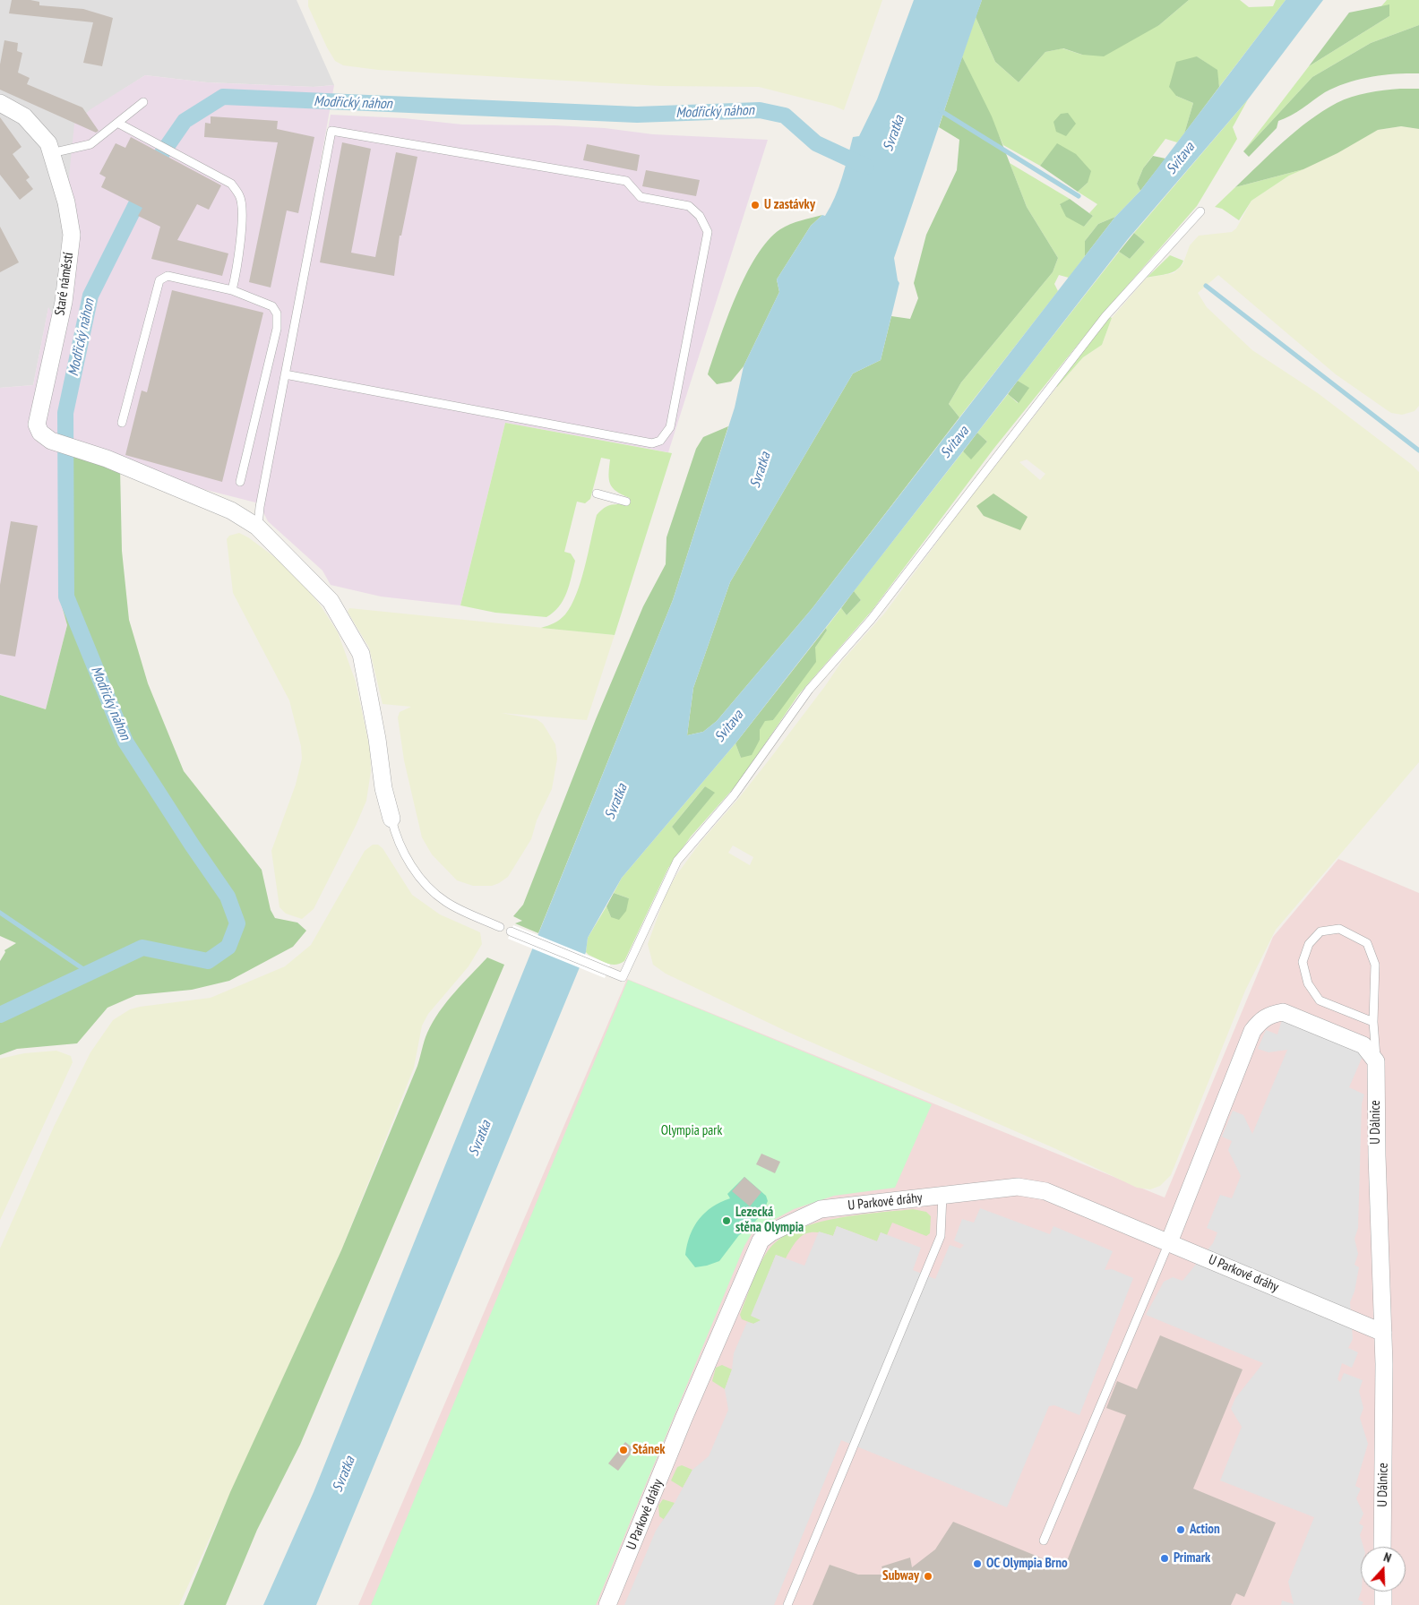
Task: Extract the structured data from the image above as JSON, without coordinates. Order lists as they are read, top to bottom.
{
  "streets": {
    "street": ["Staré náměstí", "U Dálnice", "U Parkové dráhy"]
  },
  "crossings": [
    ["U Dálnice", "U Parkové dráhy"]
  ],
  "water": ["Modřický náhon", "Svratka", "Svitava"],
  "parks": ["Olympia park"],
  "places": [
    "U zastávky",
    "Lezecká stěna Olympia",
    "Stánek",
    "Action",
    "Primark",
    "OC Olympia Brno",
    "Subway"
  ],
  "north": "top"
}
